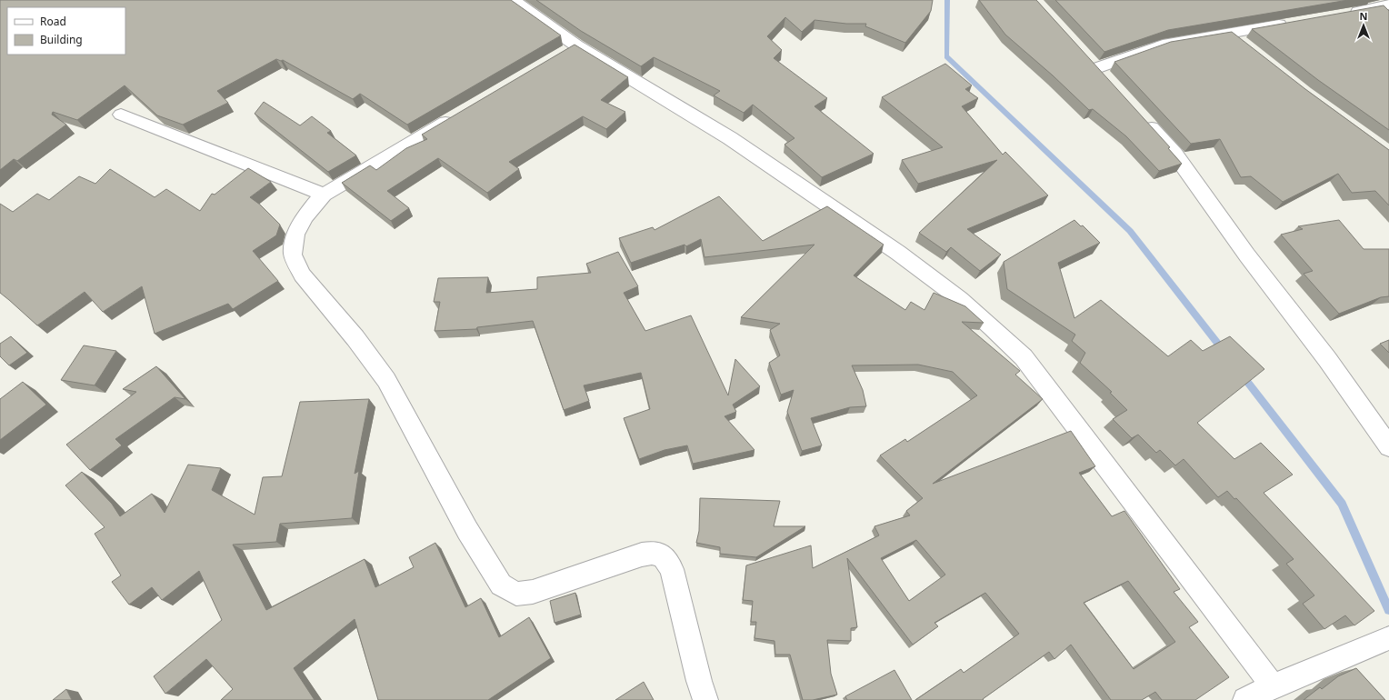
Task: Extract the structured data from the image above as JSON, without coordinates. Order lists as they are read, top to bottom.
{
  "legend": ["Road", "Building"],
  "north": "top"
}
